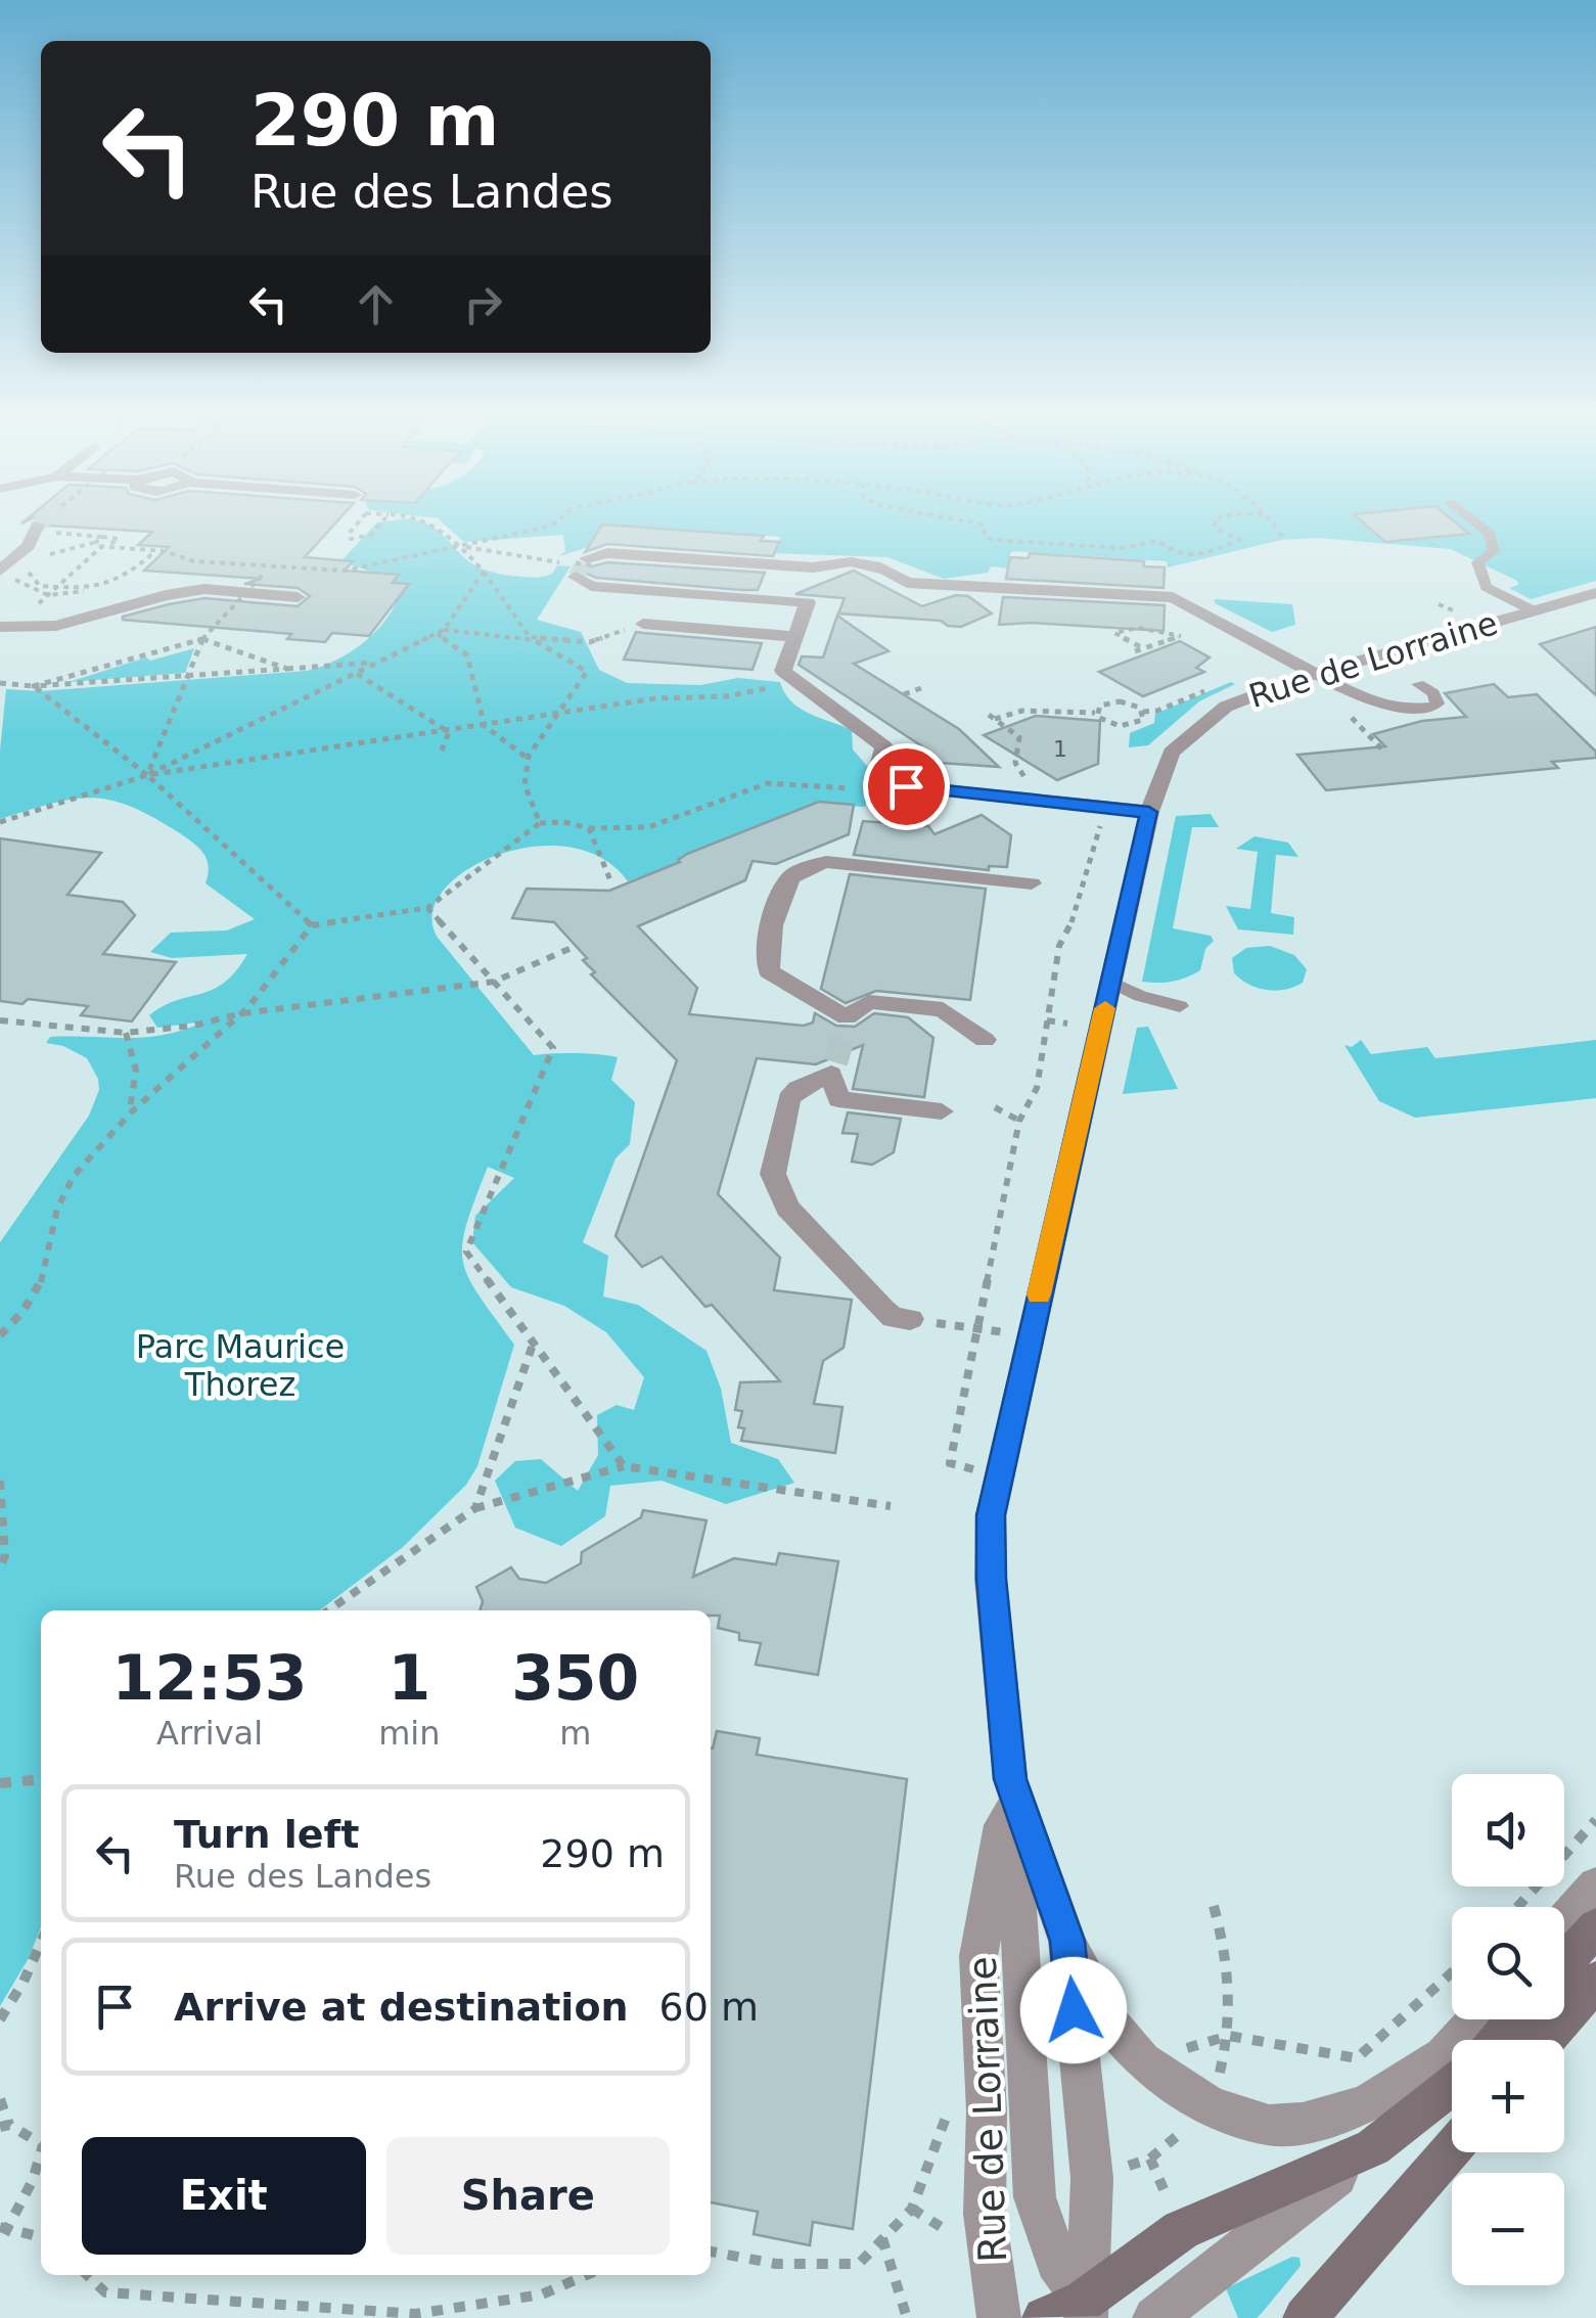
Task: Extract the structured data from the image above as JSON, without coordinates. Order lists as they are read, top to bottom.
{
  "streets": {
    "street": ["Rue de Lorraine"]
  },
  "parks": ["Parc Maurice Thorez"],
  "house_numbers": ["1"],
  "page": {
    "turn": ["290 m", "Rue des Landes"],
    "eta": [
      "12:53",
      "Arrival",
      "1",
      "min",
      "350",
      "m"
    ],
    "map_buttons": ["+", "−"],
    "list": [
      {
        "name": "Turn left",
        "note": "Rue des Landes",
        "value": "290 m"
      },
      {
        "name": "Arrive at destination",
        "value": "60 m"
      }
    ],
    "buttons": ["Exit", "Share"]
  }
}
